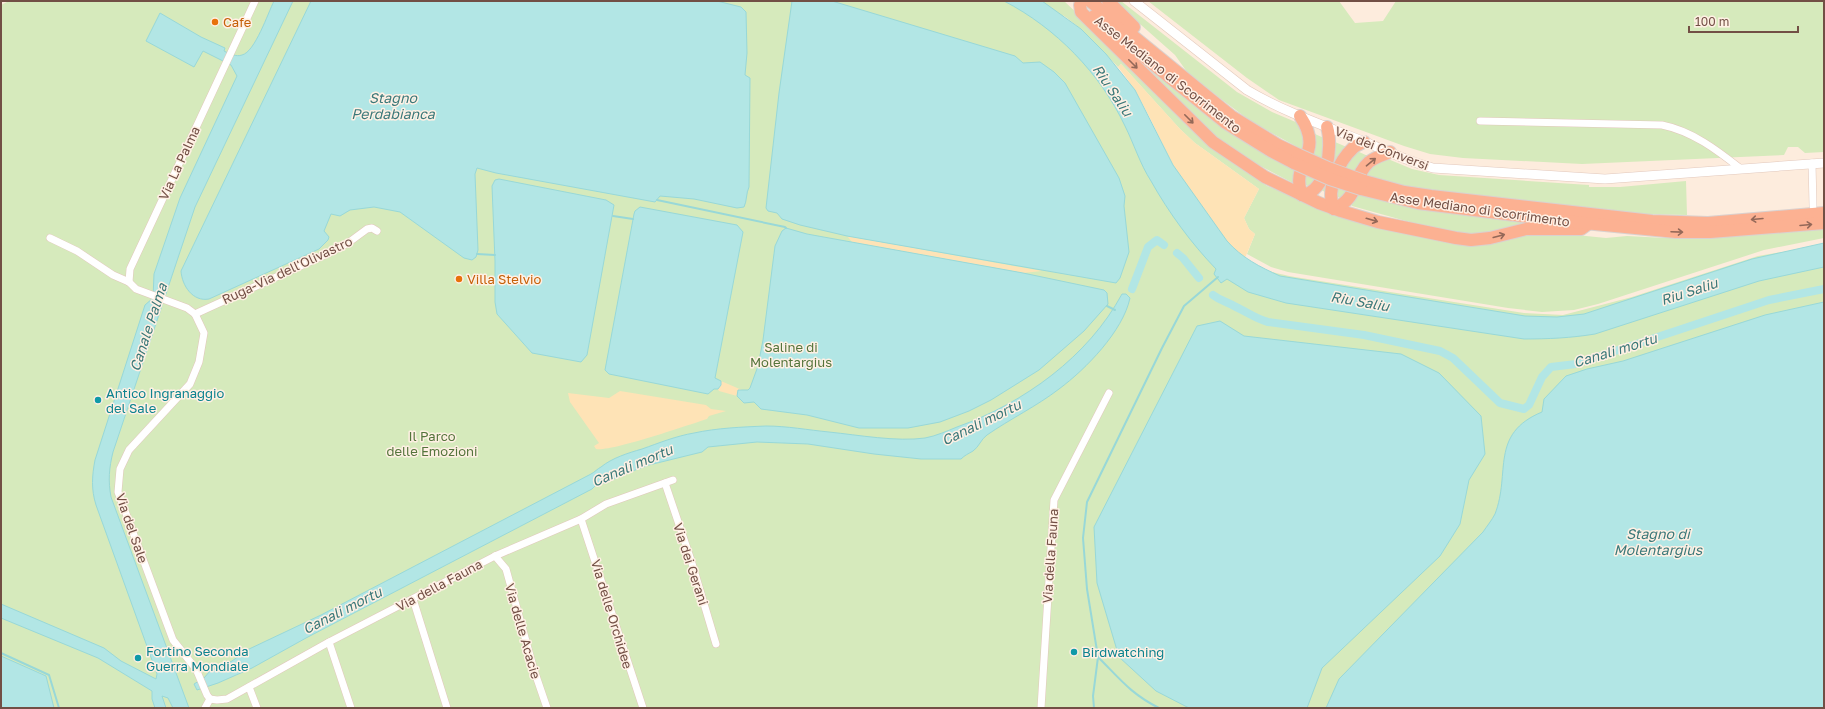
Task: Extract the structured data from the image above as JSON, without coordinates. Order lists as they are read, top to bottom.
{
  "streets": {
    "highway": ["Asse Mediano di Scorrimento"],
    "street": [
      "Via dei Conversi",
      "Via La Palma",
      "Ruga-Via dell'Olivastro",
      "Via del Sale",
      "Via della Fauna",
      "Via dei Gerani",
      "Via delle Orchidee",
      "Via delle Acacie"
    ]
  },
  "crossings": [
    ["Ruga-Via dell'Olivastro", "Via del Sale"],
    ["Via del Sale", "Via della Fauna"],
    ["Via della Fauna", "Via dei Gerani"],
    ["Via della Fauna", "Via delle Orchidee"],
    ["Via della Fauna", "Via delle Acacie"]
  ],
  "water": [
    "Riu Saliu",
    "Stagno Perdabianca",
    "Canale Palma",
    "Canali mortu",
    "Stagno di Molentargius"
  ],
  "parks": ["Saline di Molentargius", "Il Parco delle Emozioni"],
  "places": [
    "Cafe",
    "Villa Stelvio",
    "Antico Ingranaggio del Sale",
    "Birdwatching",
    "Fortino Seconda Guerra Mondiale"
  ],
  "scale_bar": "100 m"
}
